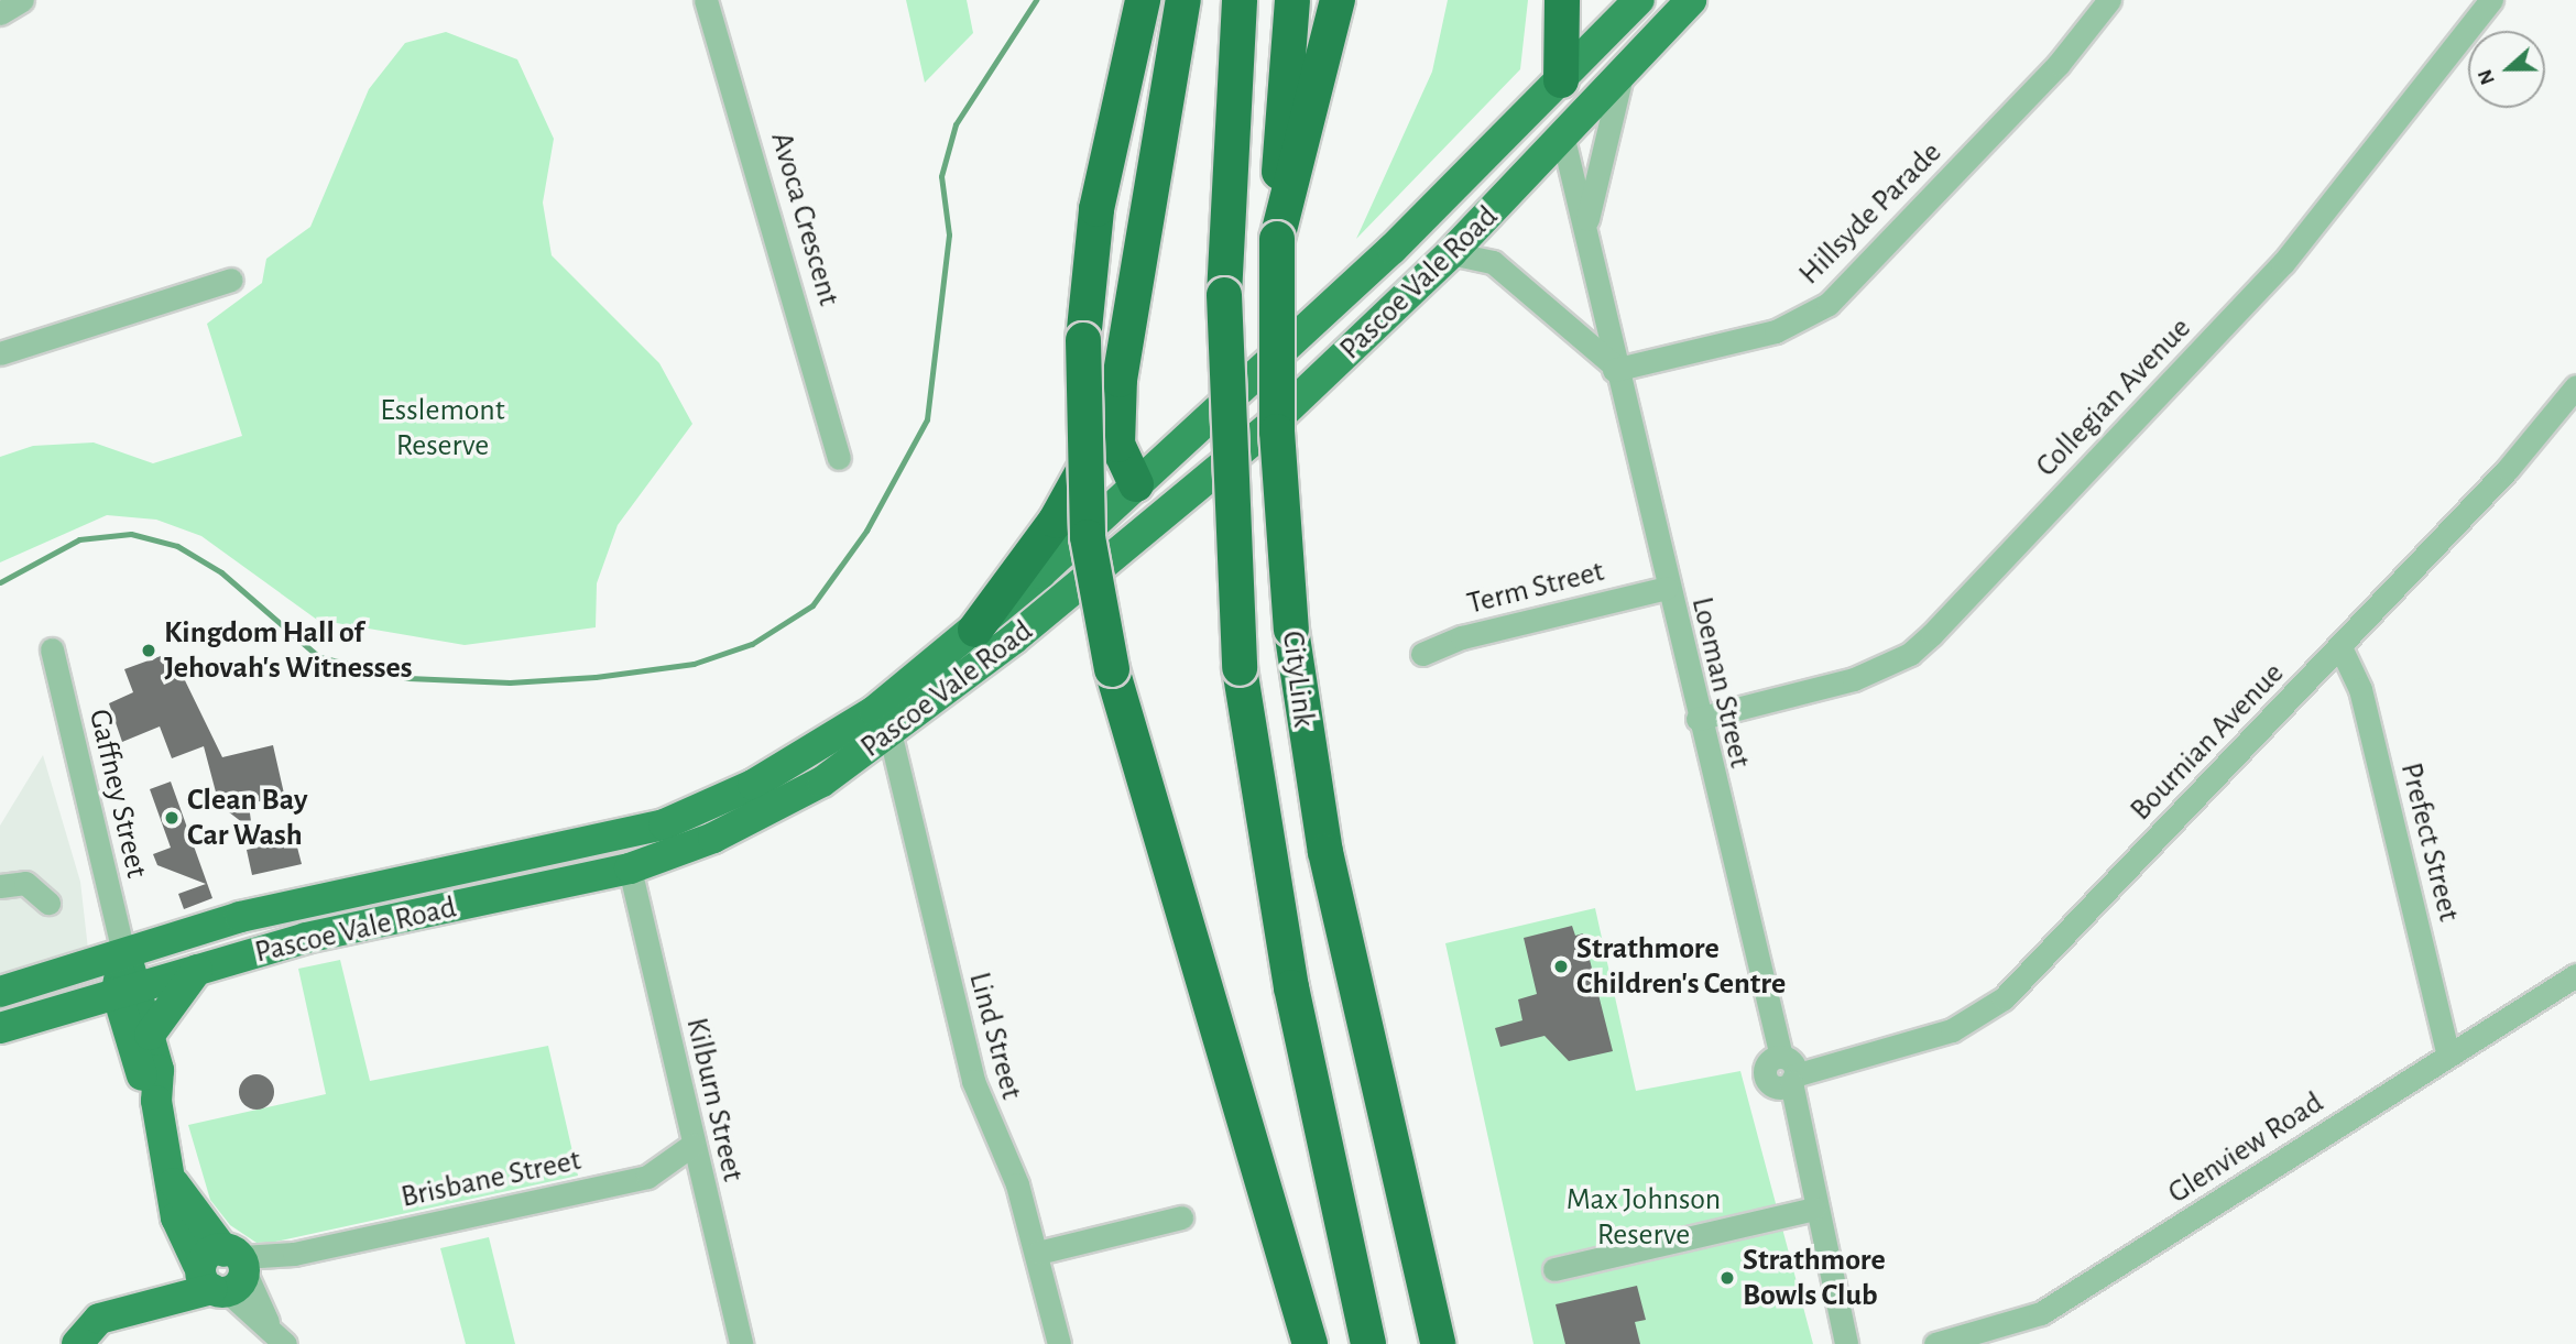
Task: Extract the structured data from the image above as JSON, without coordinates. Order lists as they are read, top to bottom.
{
  "streets": {
    "highway": ["CityLink"],
    "main road": ["Pascoe Vale Road"],
    "street": [
      "Hillsyde Parade",
      "Avoca Crescent",
      "Collegian Avenue",
      "Term Street",
      "Loeman Street",
      "Bournian Avenue",
      "Gaffney Street",
      "Prefect Street",
      "Lind Street",
      "Kilburn Street",
      "Glenview Road",
      "Brisbane Street"
    ]
  },
  "crossings": [
    ["Hillsyde Parade", "Loeman Street"],
    ["Pascoe Vale Road", "Loeman Street"],
    ["Pascoe Vale Road", "Gaffney Street"],
    ["Pascoe Vale Road", "Lind Street"],
    ["Pascoe Vale Road", "Kilburn Street"],
    ["Collegian Avenue", "Loeman Street"],
    ["Term Street", "Loeman Street"],
    ["Loeman Street", "Bournian Avenue"],
    ["Bournian Avenue", "Prefect Street"],
    ["Prefect Street", "Glenview Road"],
    ["Kilburn Street", "Brisbane Street"]
  ],
  "parks": ["Esslemont Reserve", "Max Johnson Reserve"],
  "places": [
    "Kingdom Hall of Jehovah's Witnesses",
    "Clean Bay Car Wash",
    "Strathmore Children's Centre",
    "Strathmore Bowls Club"
  ],
  "north": "left"
}
